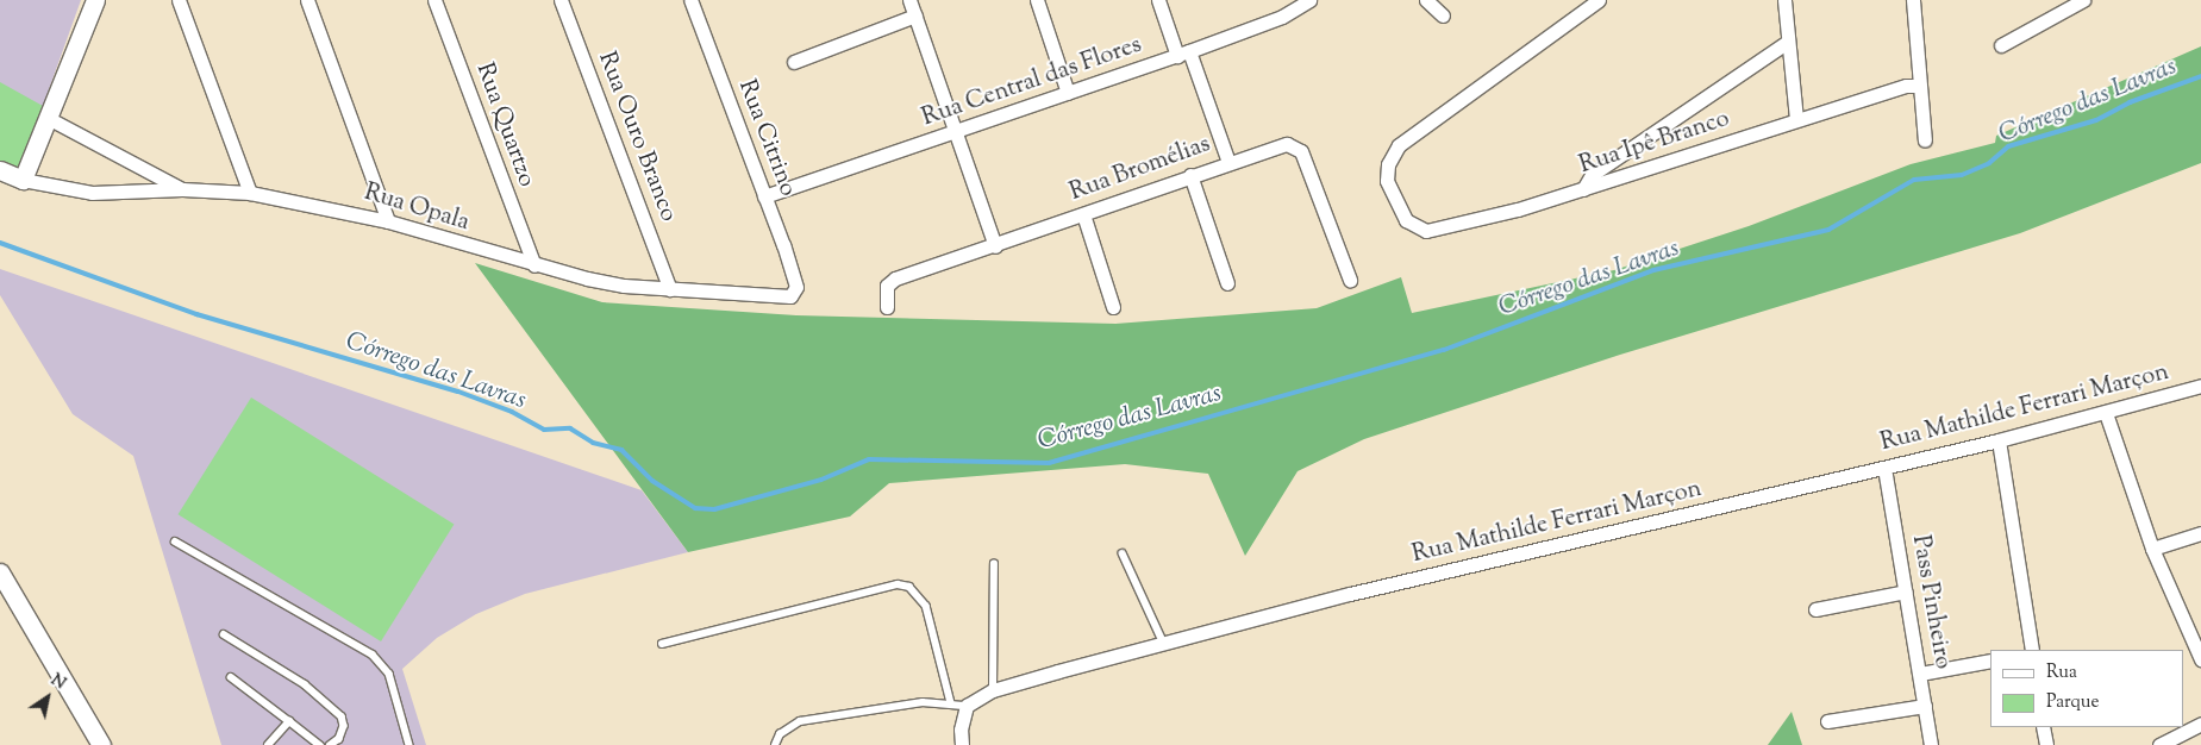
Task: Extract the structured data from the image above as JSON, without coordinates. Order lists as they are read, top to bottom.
{
  "streets": {
    "street": [
      "Rua Central das Flores",
      "Rua Quartzo",
      "Rua Ouro Branco",
      "Rua Citrino",
      "Rua Ipê Branco",
      "Rua Bromélias",
      "Rua Opala",
      "Rua Mathilde Ferrari Marçon",
      "Pass Pinheiro"
    ]
  },
  "crossings": [
    ["Rua Central das Flores", "Rua Citrino"],
    ["Rua Quartzo", "Rua Opala"],
    ["Rua Ouro Branco", "Rua Opala"],
    ["Rua Citrino", "Rua Opala"],
    ["Rua Mathilde Ferrari Marçon", "Pass Pinheiro"]
  ],
  "water": ["Córrego das Lavras"],
  "legend": ["Rua", "Parque"],
  "north": "top right"
}
